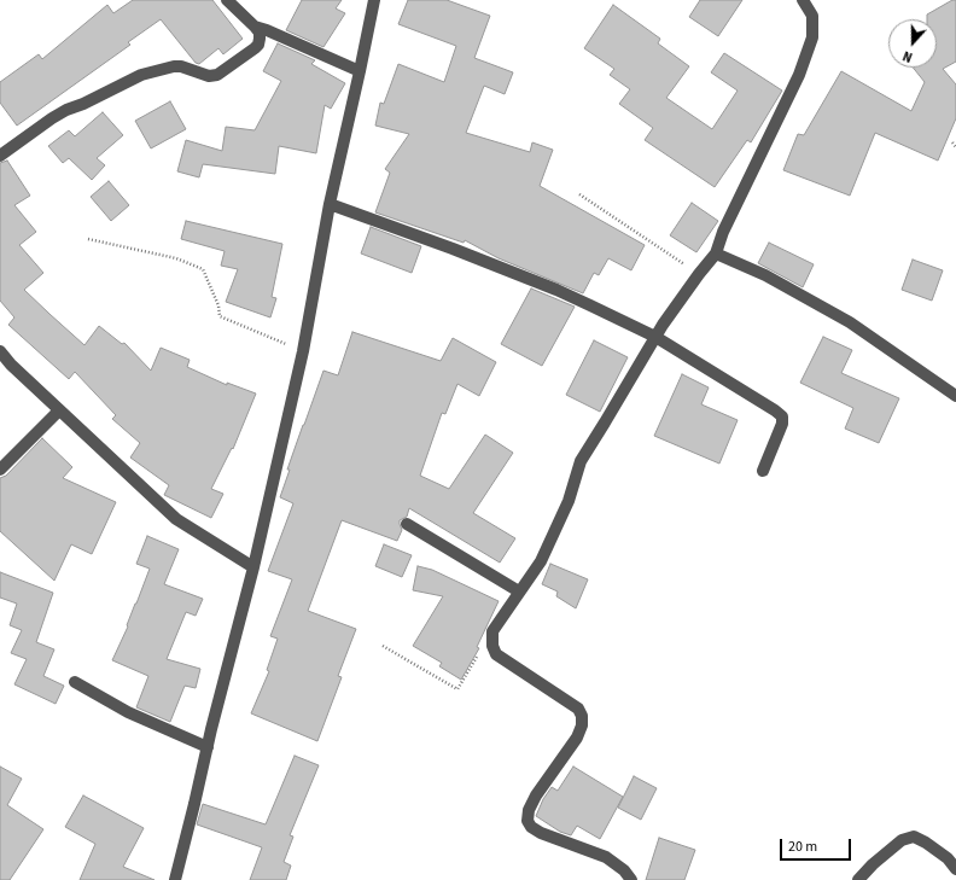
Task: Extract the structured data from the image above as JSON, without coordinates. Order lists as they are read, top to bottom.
{
  "scale_bar": "20 m",
  "north": "bottom"
}
